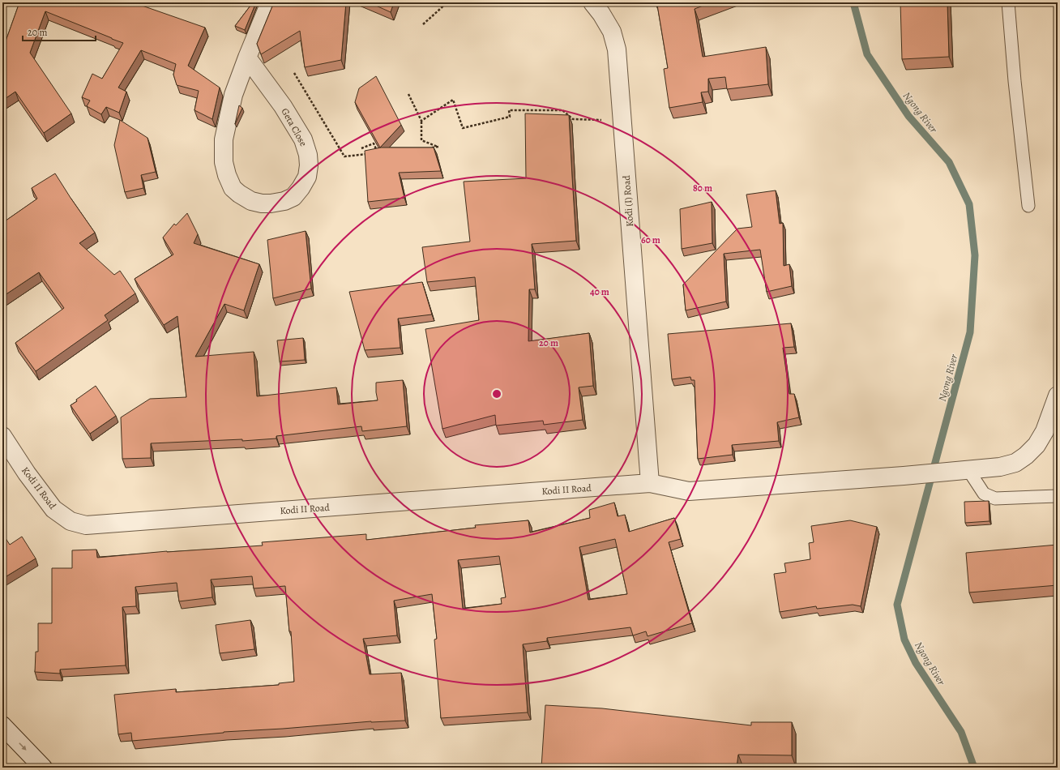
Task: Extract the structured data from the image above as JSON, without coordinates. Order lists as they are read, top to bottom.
{
  "streets": {
    "street": ["Geta Close", "Kodi (I) Road", "Kodi II Road"]
  },
  "crossings": [
    ["Kodi (I) Road", "Kodi II Road"]
  ],
  "water": ["Ngong River"],
  "scale_bar": "20 m",
  "rings": [
    "80 m",
    "60 m",
    "40 m",
    "20 m"
  ]
}
